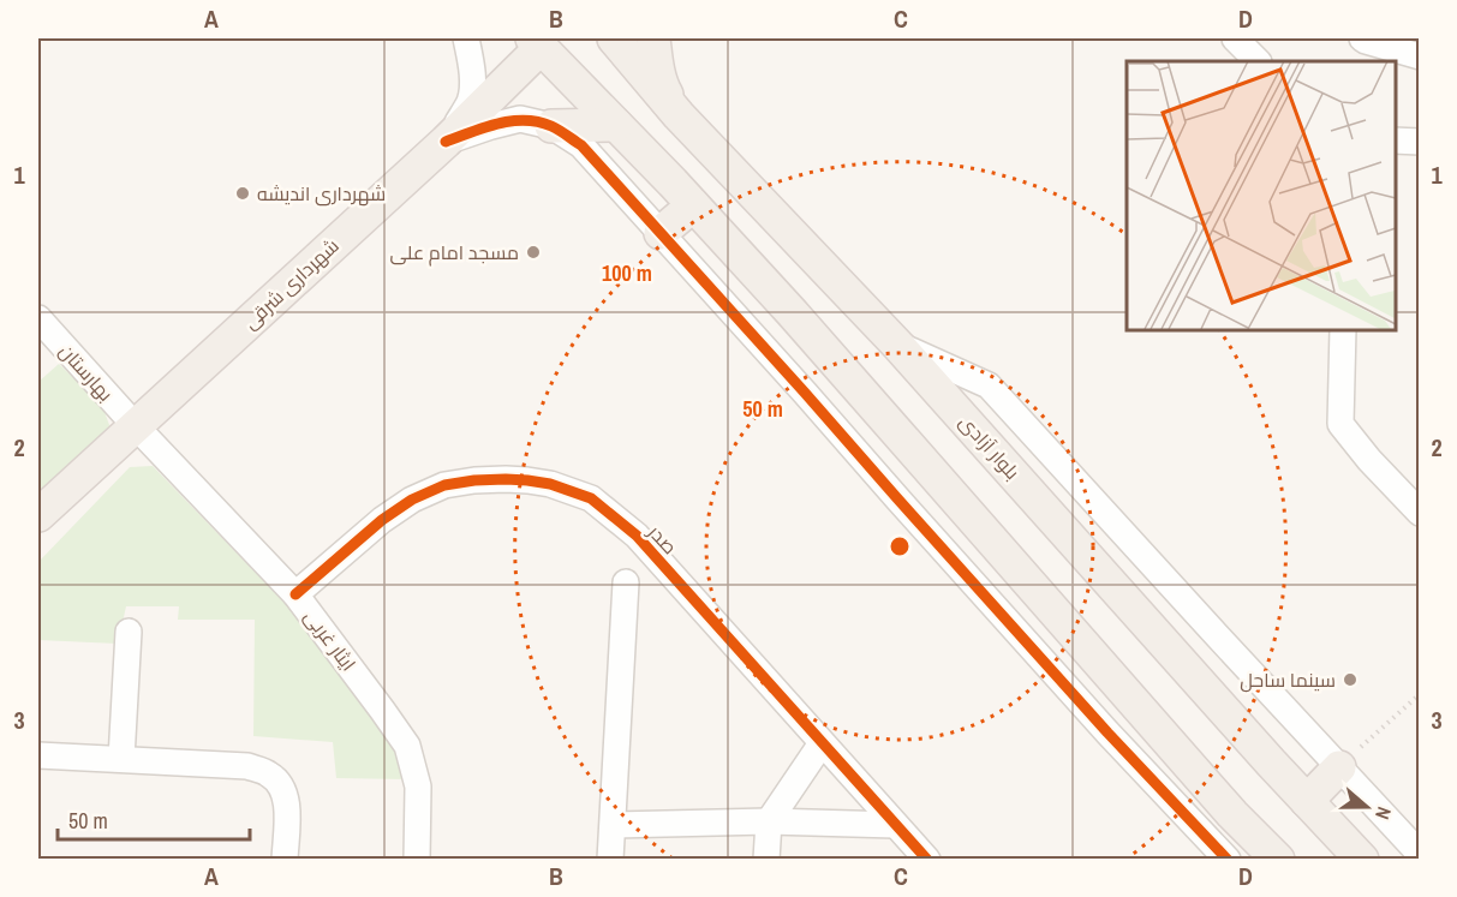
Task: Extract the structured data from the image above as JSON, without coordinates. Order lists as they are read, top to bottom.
{
  "streets": {
    "main road": ["شهرداری شرقی", "بلوار آزادی"],
    "street": ["بهارستان", "صدر", "ایثار غربی"]
  },
  "crossings": [
    ["شهرداری شرقی", "بهارستان"],
    ["شهرداری شرقی", "ایثار غربی"],
    ["بهارستان", "ایثار غربی"],
    ["صدر", "ایثار غربی"]
  ],
  "places": ["شهرداری اندیشه", "مسجد امام علی", "سینما ساحل"],
  "scale_bar": "50 m",
  "north": "right",
  "grid": {
    "columns": [
      "A",
      "B",
      "C",
      "D"
    ],
    "rows": ["1", "2", "3"]
  },
  "rings": ["100 m", "50 m"]
}
